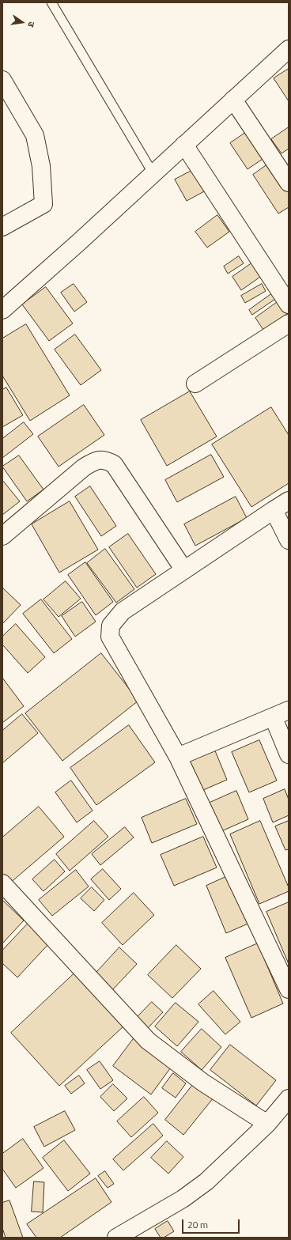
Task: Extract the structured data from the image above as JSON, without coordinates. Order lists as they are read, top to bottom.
{
  "scale_bar": "20 m",
  "north": "right"
}
